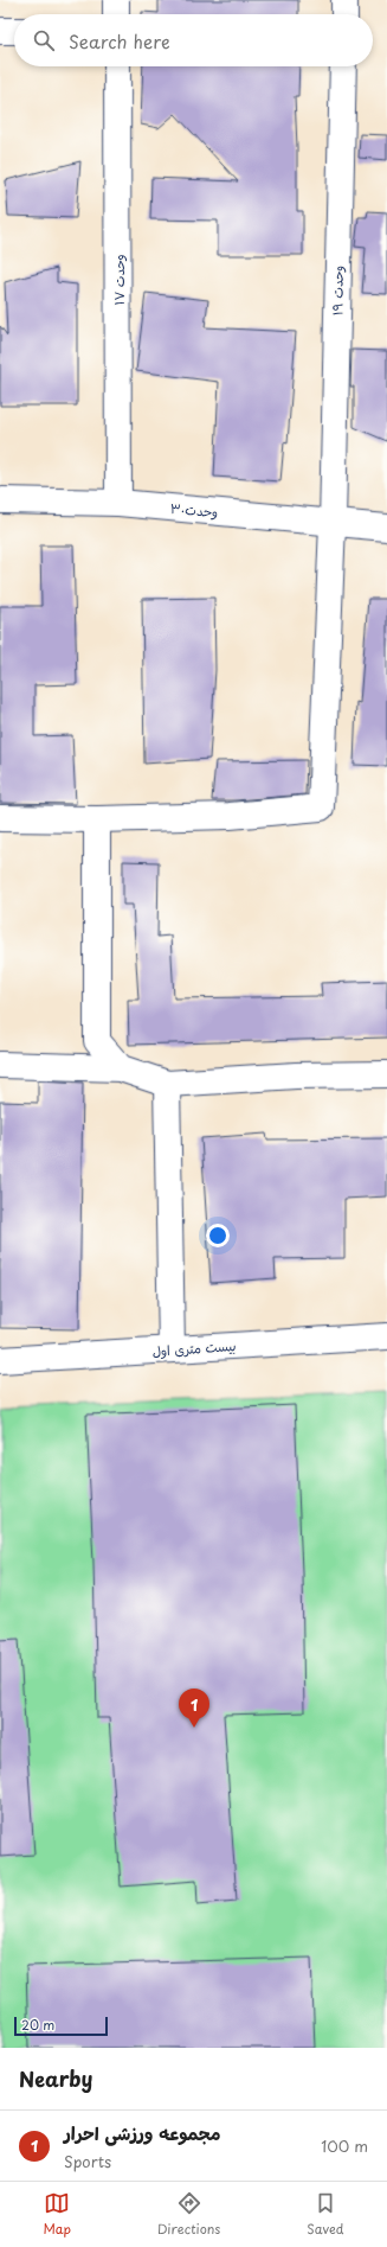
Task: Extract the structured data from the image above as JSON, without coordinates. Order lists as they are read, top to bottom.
{
  "streets": {
    "street": [
      "وحدت ۱۷",
      "وحدت ۱۹",
      "وحدت۳۰",
      "بیست متری اول"
    ]
  },
  "crossings": [
    ["وحدت ۱۷", "وحدت۳۰"],
    ["وحدت ۱۹", "وحدت۳۰"]
  ],
  "scale_bar": "20 m",
  "page": {
    "search": "Search here",
    "pins": "1",
    "scale": "20 m",
    "heading": "Nearby",
    "list": [
      {
        "mark": "1",
        "name": "مجموعه ورزشی احرار",
        "note": "Sports",
        "value": "100 m"
      }
    ],
    "nav": ["Map", "Directions", "Saved"]
  }
}
